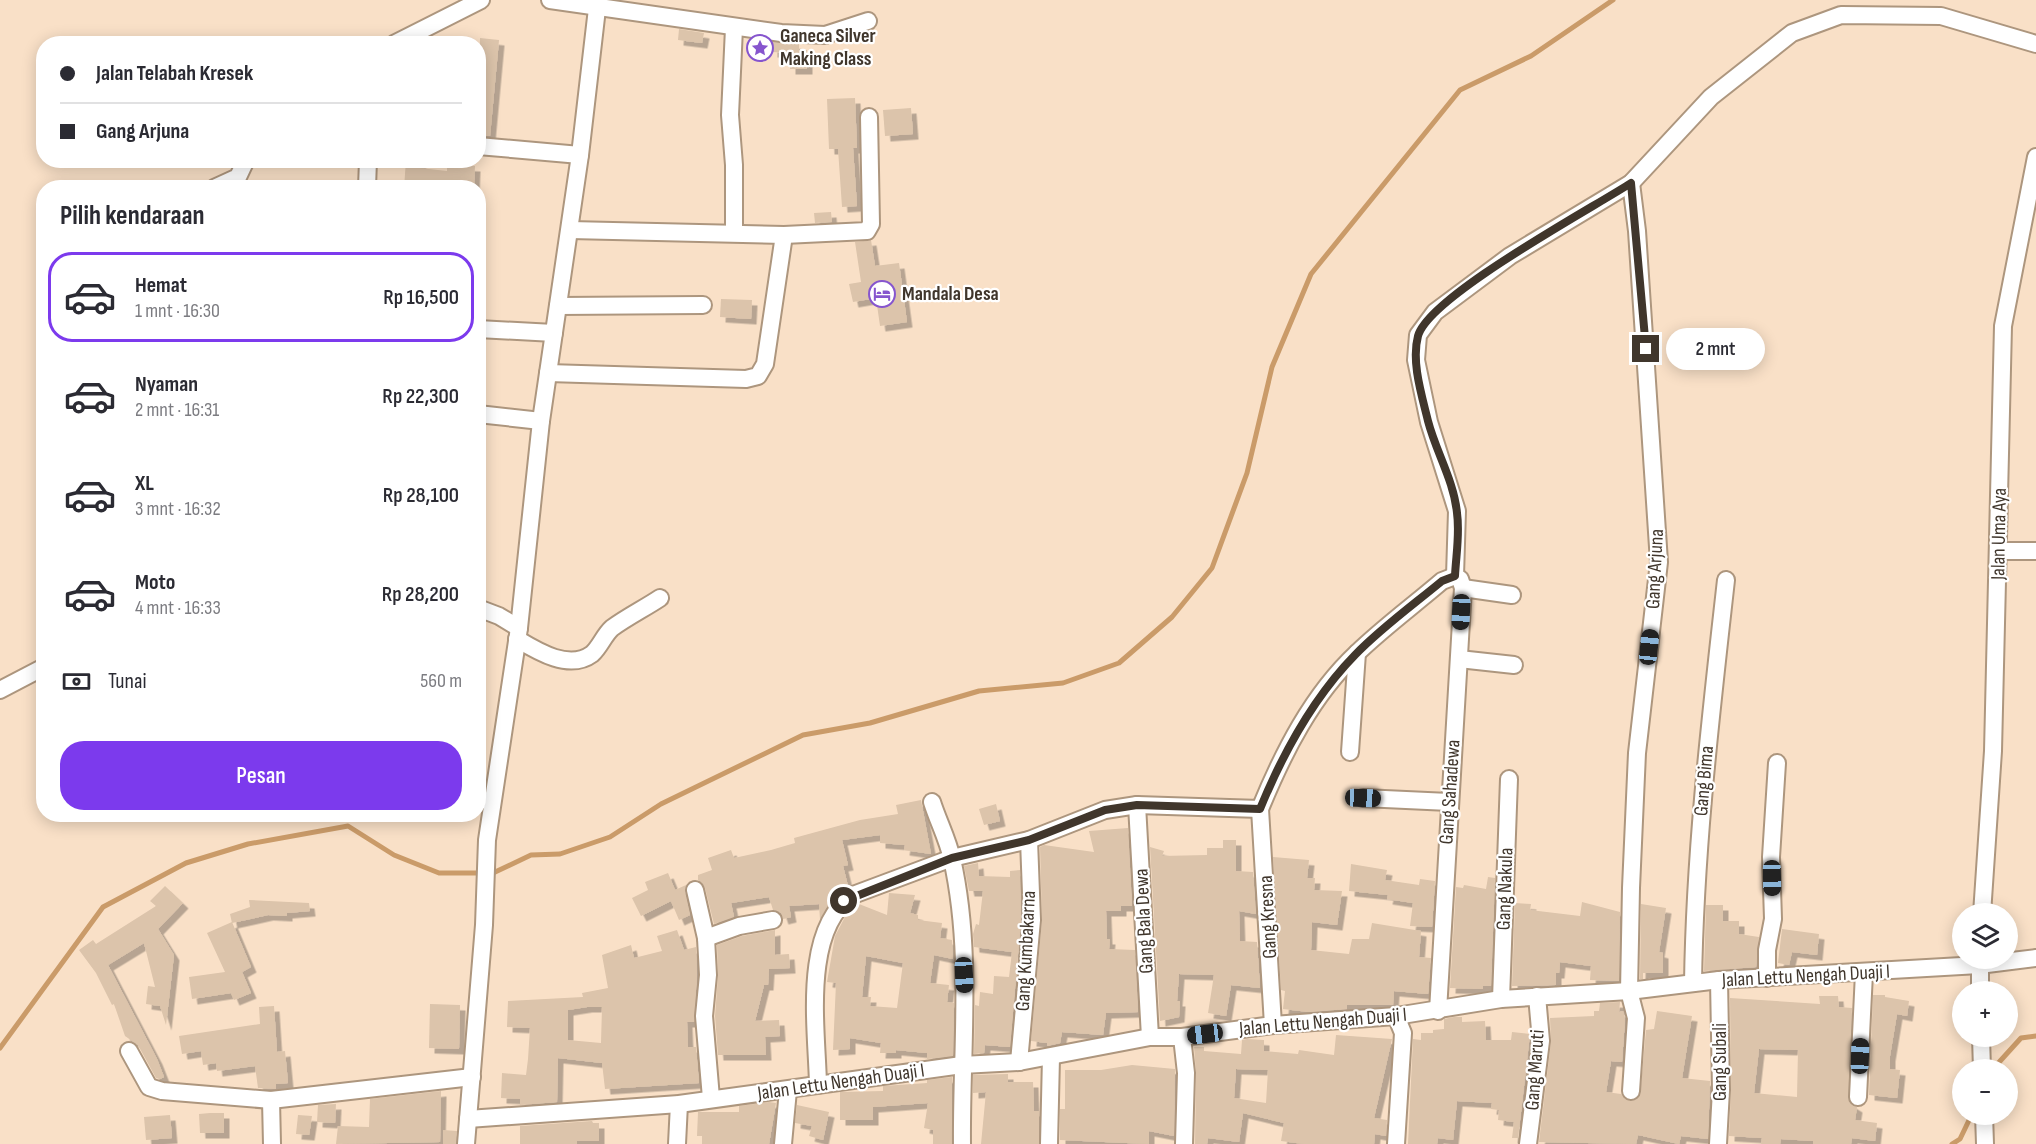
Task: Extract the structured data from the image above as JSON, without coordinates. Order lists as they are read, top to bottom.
{
  "streets": {
    "street": [
      "Jalan Uma Aya",
      "Gang Arjuna",
      "Gang Bima",
      "Gang Sahadewa",
      "Gang Nakula",
      "Gang Kresna",
      "Gang Bala Dewa",
      "Gang Kumbakarna",
      "Jalan Lettu Nengah Duaji I",
      "Gang Subali",
      "Gang Maruti"
    ]
  },
  "crossings": [
    ["Gang Arjuna", "Gang Sahadewa"],
    ["Gang Arjuna", "Jalan Lettu Nengah Duaji I"],
    ["Gang Bima", "Jalan Lettu Nengah Duaji I"],
    ["Gang Sahadewa", "Jalan Lettu Nengah Duaji I"],
    ["Gang Nakula", "Jalan Lettu Nengah Duaji I"],
    ["Gang Kresna", "Jalan Lettu Nengah Duaji I"],
    ["Gang Bala Dewa", "Jalan Lettu Nengah Duaji I"],
    ["Gang Kumbakarna", "Jalan Lettu Nengah Duaji I"],
    ["Jalan Lettu Nengah Duaji I", "Gang Subali"],
    ["Jalan Lettu Nengah Duaji I", "Gang Maruti"]
  ],
  "places": {
    "place": ["Ganeca Silver Making Class"],
    "hotel": ["Mandala Desa"]
  },
  "page": {
    "banner": ["Jalan Telabah Kresek", "Gang Arjuna"],
    "heading": "Pilih kendaraan",
    "list": [
      {
        "name": "Hemat",
        "note": "1 mnt · 16:30",
        "value": "Rp 16,500"
      },
      {
        "name": "Nyaman",
        "note": "2 mnt · 16:31",
        "value": "Rp 22,300"
      },
      {
        "name": "XL",
        "note": "3 mnt · 16:32",
        "value": "Rp 28,100"
      },
      {
        "name": "Moto",
        "note": "4 mnt · 16:33",
        "value": "Rp 28,200"
      }
    ],
    "bubble": "2 mnt",
    "pay": ["Tunai", "560 m"],
    "buttons": "Pesan",
    "map_buttons": ["+", "−"]
  }
}
